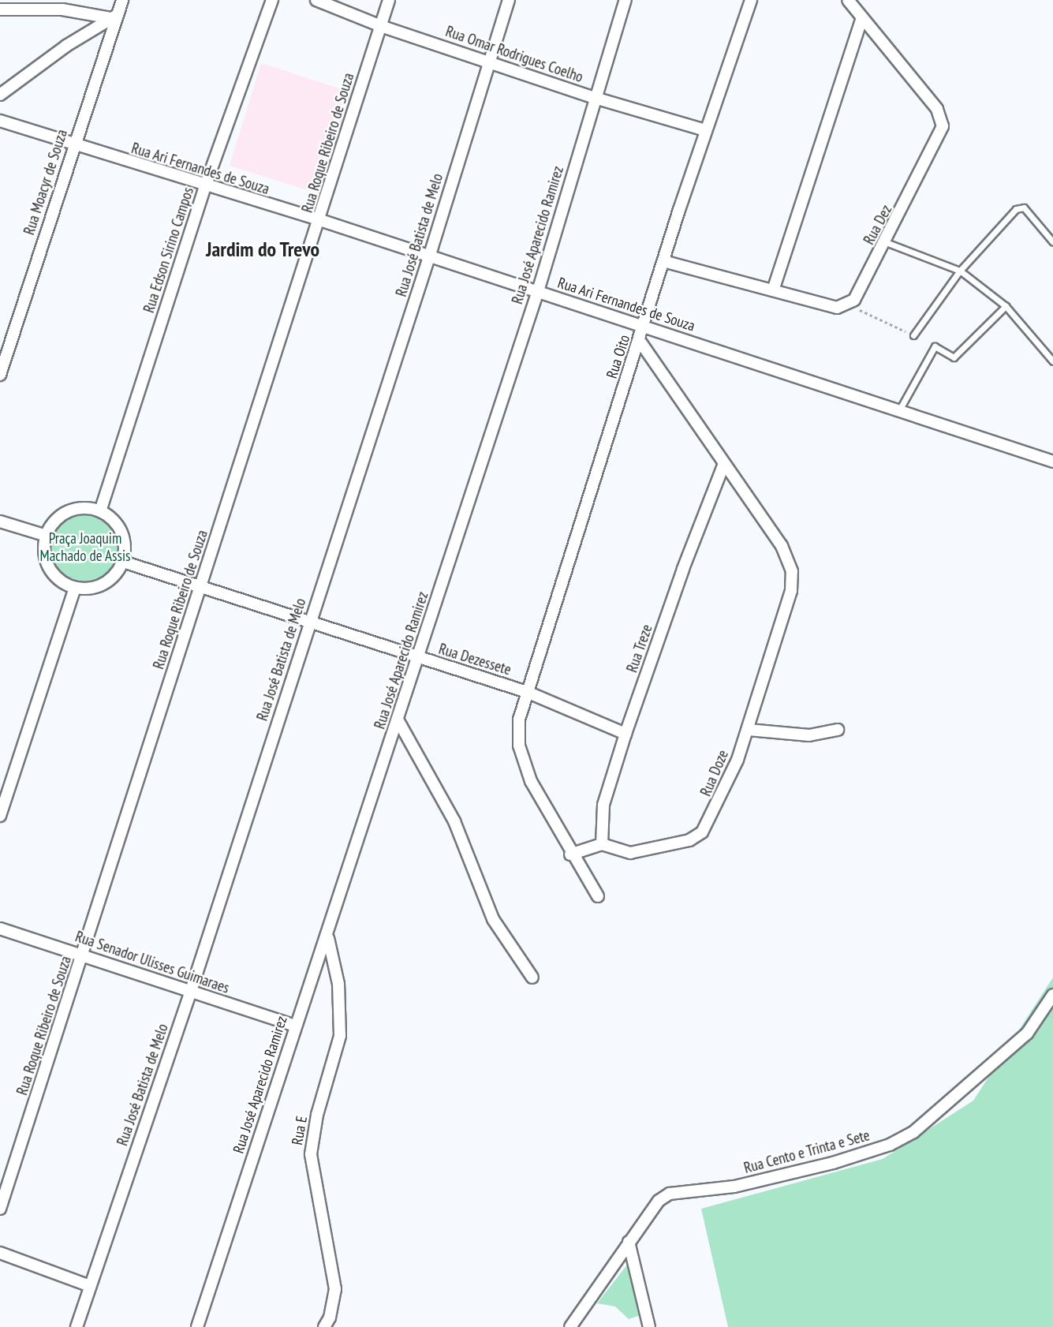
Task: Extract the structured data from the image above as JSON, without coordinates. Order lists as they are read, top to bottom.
{
  "streets": {
    "street": [
      "Rua Omar Rodrigues Coelho",
      "Rua Roque Ribeiro de Souza",
      "Rua Ari Fernandes de Souza",
      "Rua Moacyr de Souza",
      "Rua Dez",
      "Rua José Batista de Melo",
      "Rua José Aparecido Ramirez",
      "Rua Edson Sirino Campos",
      "Rua Oito",
      "Rua Treze",
      "Rua Dezessete",
      "Rua Doze",
      "Rua Senador Ulisses Guimaraes",
      "Rua E",
      "Rua Cento e Trinta e Sete"
    ]
  },
  "crossings": [
    ["Rua Omar Rodrigues Coelho", "Rua Roque Ribeiro de Souza"],
    ["Rua Omar Rodrigues Coelho", "Rua José Batista de Melo"],
    ["Rua Omar Rodrigues Coelho", "Rua José Aparecido Ramirez"],
    ["Rua Omar Rodrigues Coelho", "Rua Oito"],
    ["Rua Roque Ribeiro de Souza", "Rua Ari Fernandes de Souza"],
    ["Rua Roque Ribeiro de Souza", "Rua Dezessete"],
    ["Rua Roque Ribeiro de Souza", "Rua Senador Ulisses Guimaraes"],
    ["Rua Ari Fernandes de Souza", "Rua Moacyr de Souza"],
    ["Rua Ari Fernandes de Souza", "Rua José Batista de Melo"],
    ["Rua Ari Fernandes de Souza", "Rua José Aparecido Ramirez"],
    ["Rua Ari Fernandes de Souza", "Rua Edson Sirino Campos"],
    ["Rua Ari Fernandes de Souza", "Rua Oito"],
    ["Rua José Batista de Melo", "Rua Dezessete"],
    ["Rua José Batista de Melo", "Rua Senador Ulisses Guimaraes"],
    ["Rua José Aparecido Ramirez", "Rua Dezessete"],
    ["Rua José Aparecido Ramirez", "Rua Senador Ulisses Guimaraes"],
    ["Rua José Aparecido Ramirez", "Rua E"],
    ["Rua Edson Sirino Campos", "Rua Dezessete"],
    ["Rua Oito", "Rua Dezessete"],
    ["Rua Treze", "Rua Dezessete"],
    ["Rua Treze", "Rua Doze"]
  ],
  "districts": ["Jardim do Trevo"],
  "parks": ["Praça Joaquim Machado de Assis"]
}
